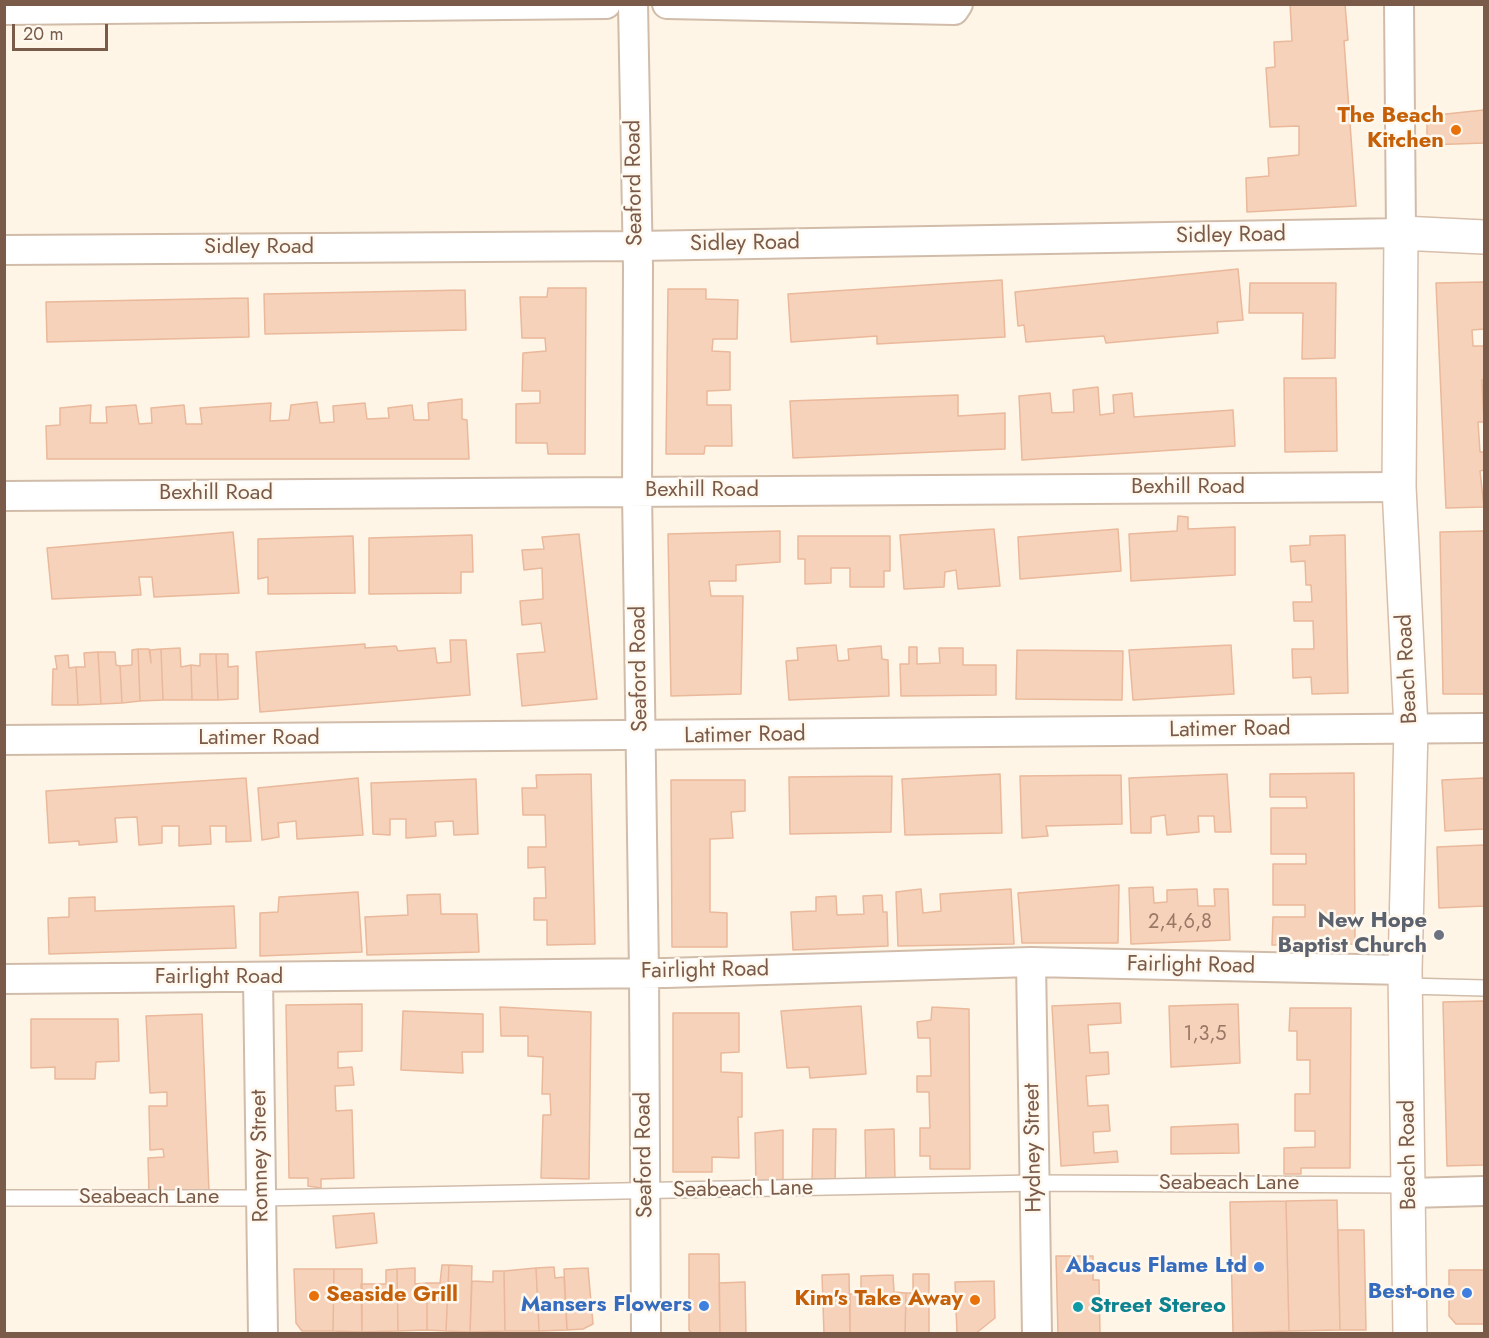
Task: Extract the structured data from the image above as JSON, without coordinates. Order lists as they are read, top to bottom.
{
  "streets": {
    "main road": ["Sidley Road", "Beach Road"],
    "street": [
      "Seaford Road",
      "Bexhill Road",
      "Latimer Road",
      "Fairlight Road",
      "Hydney Street",
      "Romney Street"
    ],
    "lane": ["Seabeach Lane"]
  },
  "crossings": [
    ["Seaford Road", "Sidley Road"],
    ["Seaford Road", "Bexhill Road"],
    ["Seaford Road", "Latimer Road"],
    ["Seaford Road", "Fairlight Road"],
    ["Seaford Road", "Seabeach Lane"],
    ["Sidley Road", "Beach Road"],
    ["Bexhill Road", "Beach Road"],
    ["Beach Road", "Latimer Road"],
    ["Beach Road", "Fairlight Road"],
    ["Beach Road", "Seabeach Lane"],
    ["Fairlight Road", "Hydney Street"],
    ["Fairlight Road", "Romney Street"],
    ["Hydney Street", "Seabeach Lane"],
    ["Romney Street", "Seabeach Lane"]
  ],
  "places": [
    "The Beach Kitchen",
    "New Hope Baptist Church",
    "Abacus Flame Ltd",
    "Best-one",
    "Seaside Grill",
    "Kim's Take Away",
    "Mansers Flowers",
    "Street Stereo"
  ],
  "house_numbers": ["2,4,6,8", "1,3,5"],
  "scale_bar": "20 m"
}
